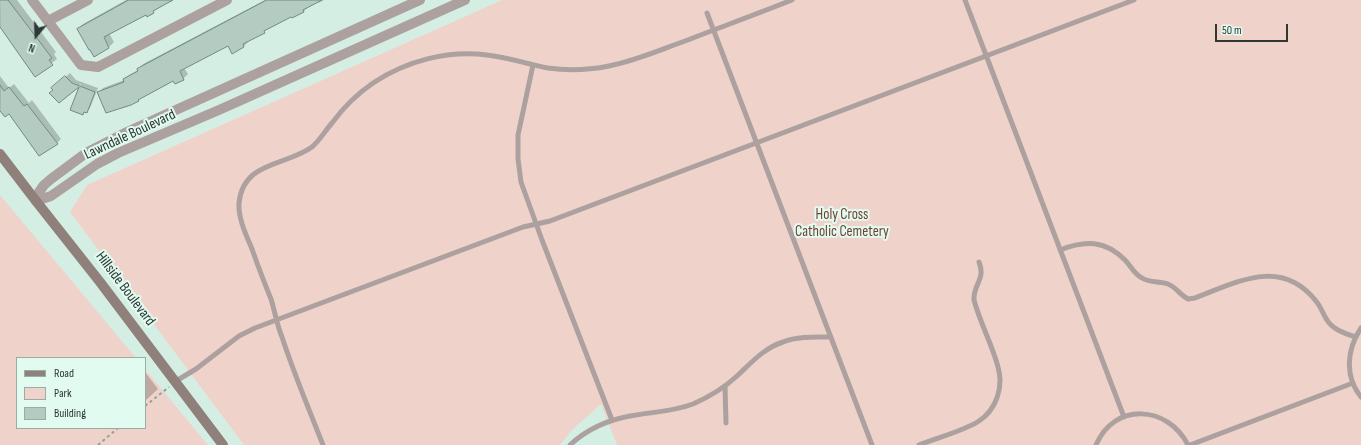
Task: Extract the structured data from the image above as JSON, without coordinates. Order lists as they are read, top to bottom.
{
  "streets": {
    "main road": ["Hillside Boulevard"],
    "street": ["Lawndale Boulevard"]
  },
  "crossings": [
    ["Lawndale Boulevard", "Hillside Boulevard"]
  ],
  "parks": ["Holy Cross Catholic Cemetery"],
  "legend": ["Road", "Park", "Building"],
  "scale_bar": "50 m",
  "north": "bottom"
}
